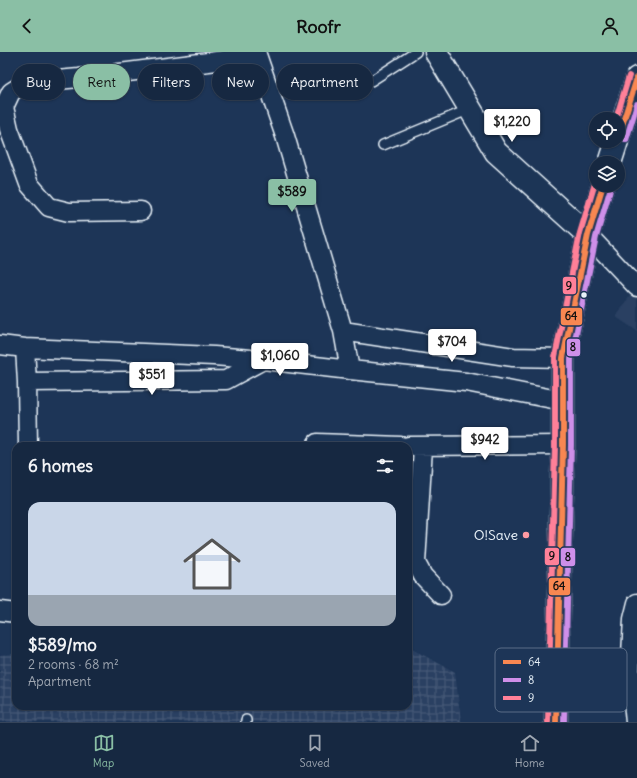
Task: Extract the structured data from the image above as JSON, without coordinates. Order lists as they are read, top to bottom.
{
  "places": ["O!Save"],
  "lines": ["transit line 9", "transit line 64", "transit line 8"],
  "legend": ["64", "8", "9"],
  "page": {
    "header": "Roofr",
    "chip": [
      "Buy",
      "Rent",
      "Filters",
      "New",
      "Apartment"
    ],
    "price": [
      "$1,220",
      "$589",
      "$704",
      "$1,060",
      "$551",
      "$942"
    ],
    "heading": "6 homes",
    "list": [
      {
        "name": "$589/mo",
        "note": "2 rooms · 68 m² · Apartment"
      }
    ],
    "tabs": ["Map", "Saved", "Home"]
  }
}
